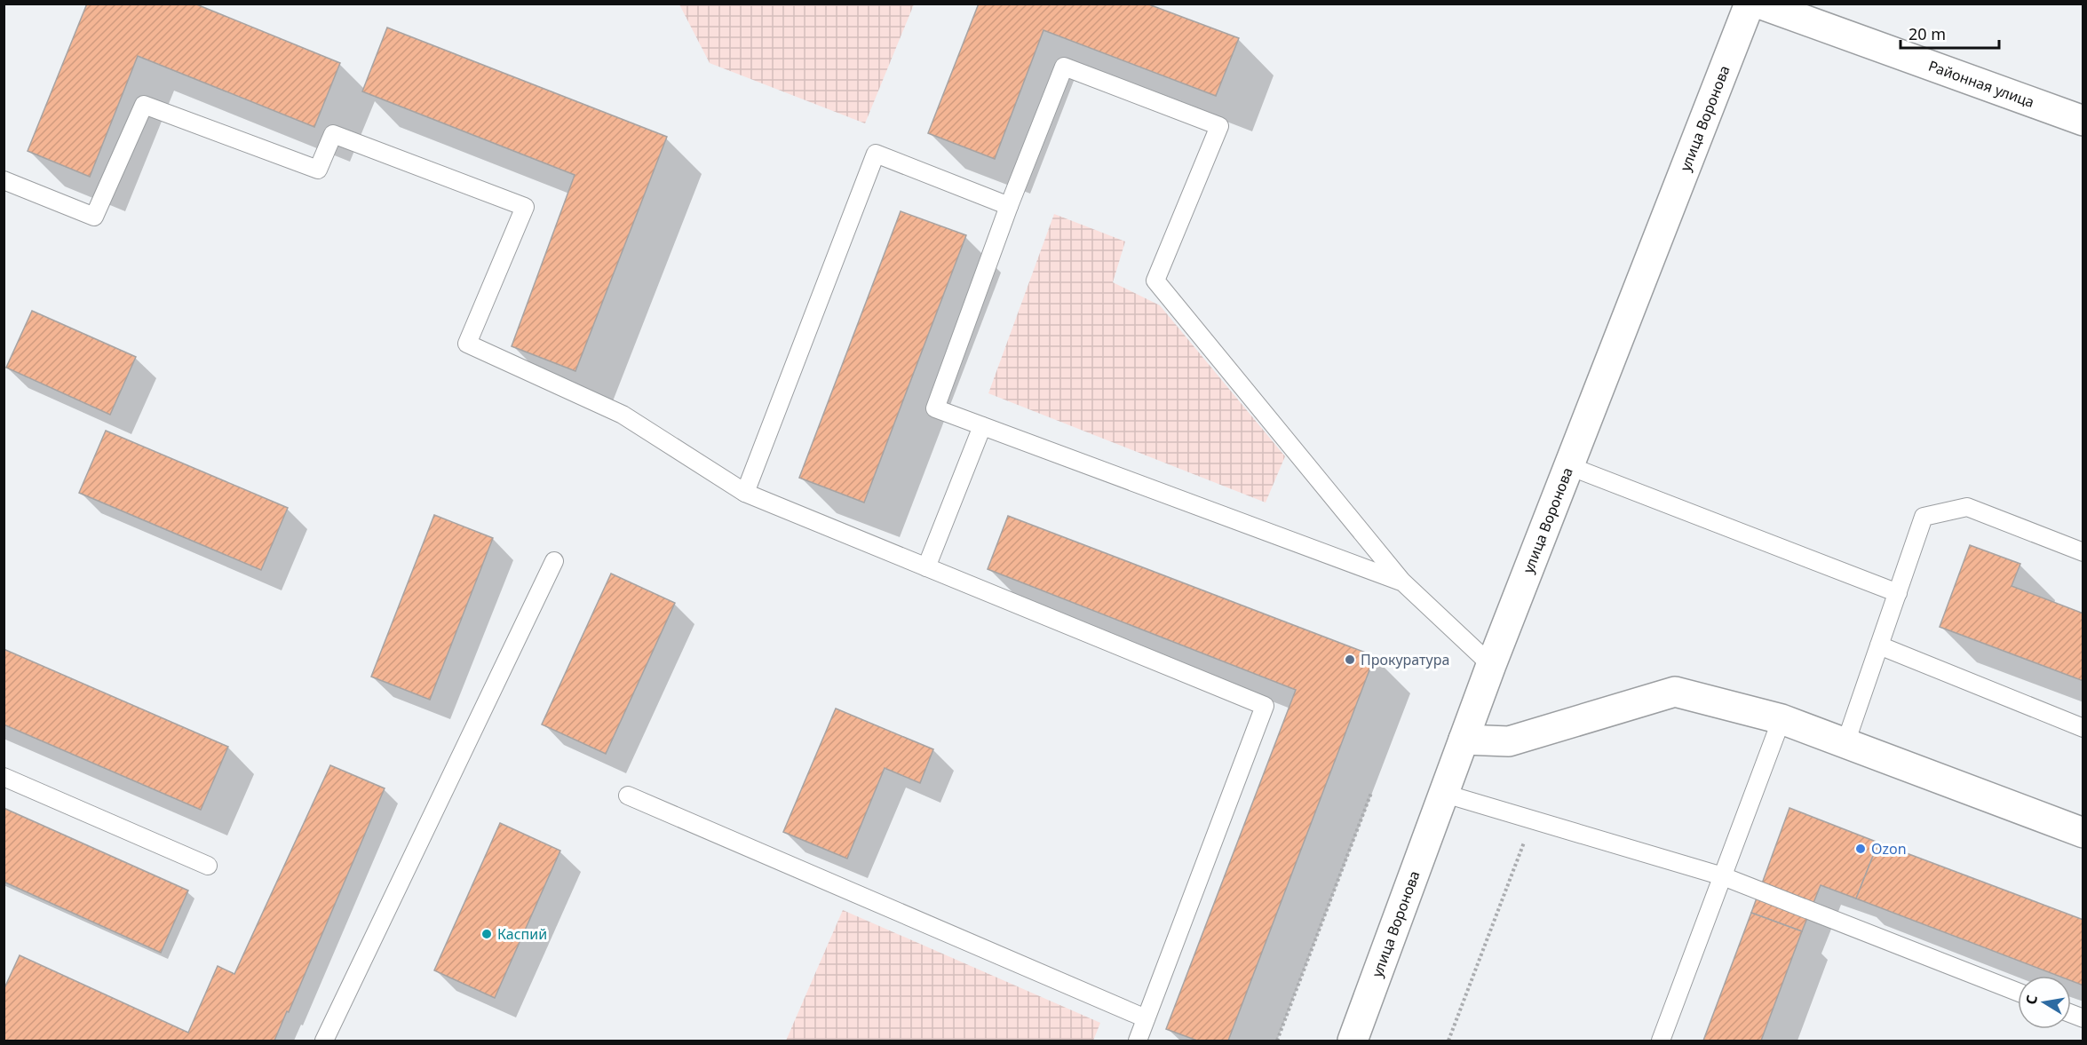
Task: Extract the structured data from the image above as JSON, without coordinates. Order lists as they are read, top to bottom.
{
  "streets": {
    "street": ["Районная улица", "улица Воронова"]
  },
  "places": ["Прокуратура", "Ozon", "Каспий"],
  "scale_bar": "20 m",
  "north": "left"
}
